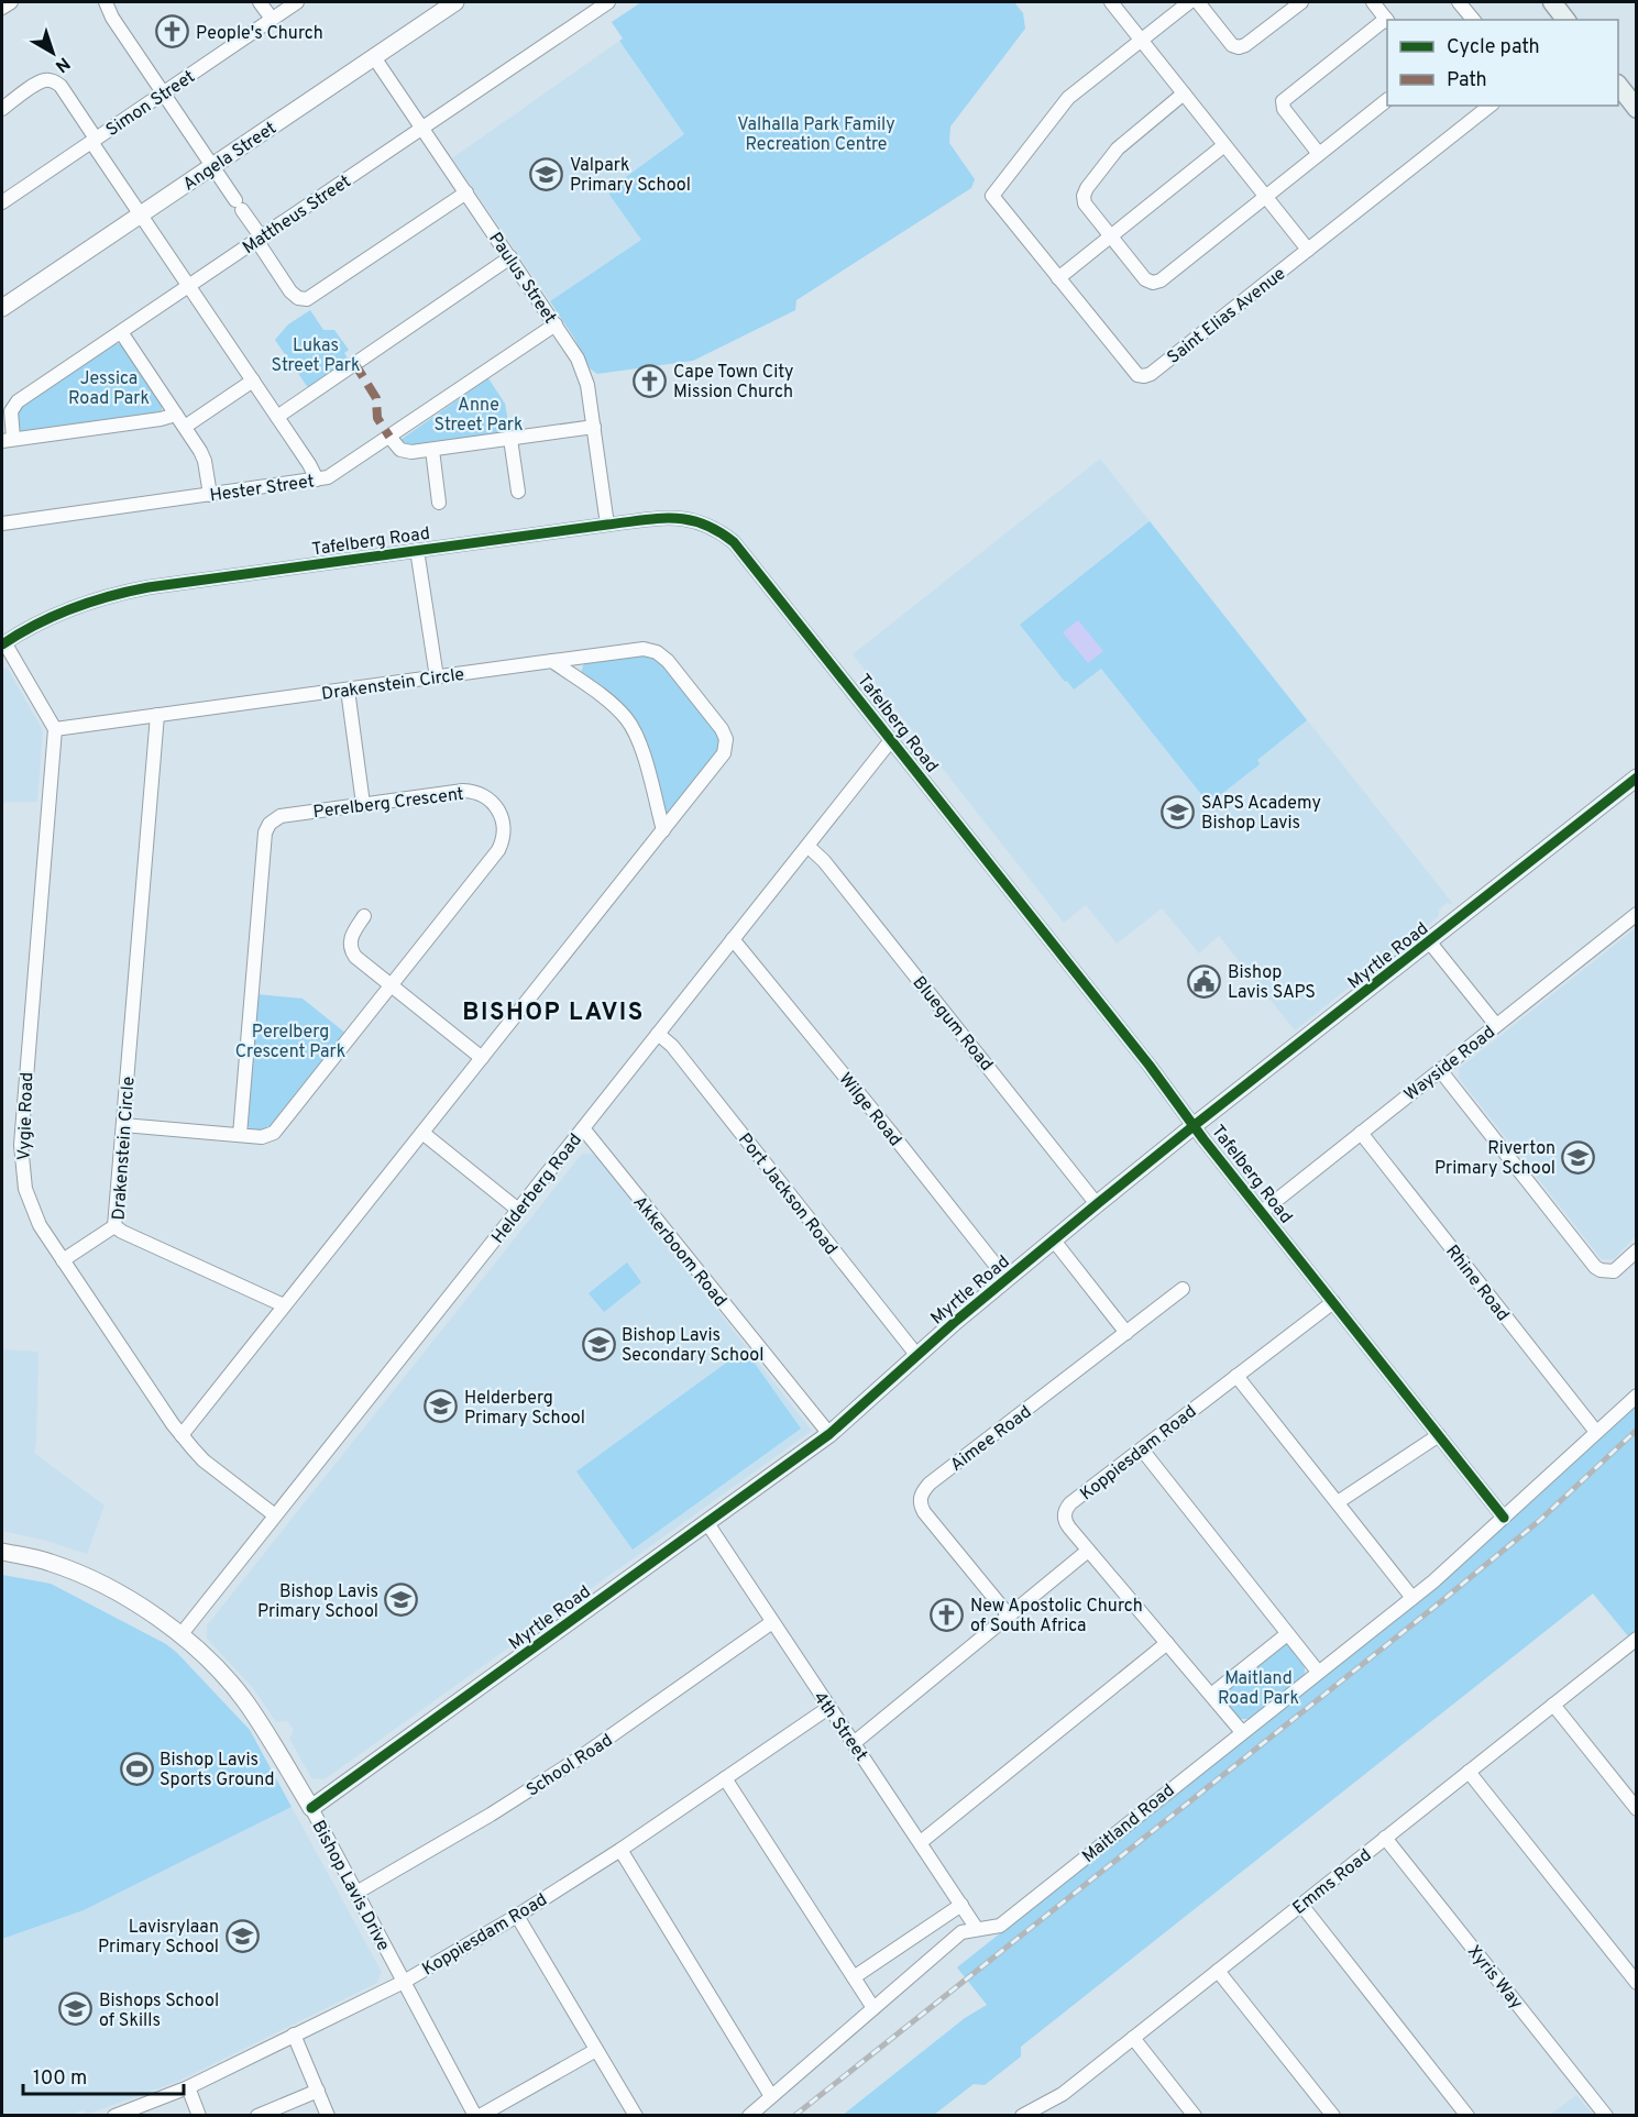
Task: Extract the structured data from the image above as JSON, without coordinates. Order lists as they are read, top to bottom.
{
  "streets": {
    "street": [
      "Simon Street",
      "Angela Street",
      "Mattheus Street",
      "Paulus Street",
      "Saint Elias Avenue",
      "Hester Street",
      "Tafelberg Road",
      "Drakenstein Circle",
      "Perelberg Crescent",
      "Myrtle Road",
      "Bluegum Road",
      "Wayside Road",
      "Wilge Road",
      "Vygie Road",
      "Helderberg Road",
      "Port Jackson Road",
      "Akkerboom Road",
      "Rhine Road",
      "Aimee Road",
      "Koppiesdam Road",
      "4th Street",
      "School Road",
      "Maitland Road",
      "Emms Road",
      "Bishop Lavis Drive",
      "Xyris Way"
    ]
  },
  "crossings": [
    ["Angela Street", "Paulus Street"],
    ["Mattheus Street", "Paulus Street"],
    ["Paulus Street", "Hester Street"],
    ["Paulus Street", "Tafelberg Road"],
    ["Tafelberg Road", "Myrtle Road"],
    ["Tafelberg Road", "Wayside Road"],
    ["Tafelberg Road", "Helderberg Road"],
    ["Tafelberg Road", "Koppiesdam Road"],
    ["Tafelberg Road", "Maitland Road"],
    ["Myrtle Road", "Bluegum Road"],
    ["Myrtle Road", "Wilge Road"],
    ["Myrtle Road", "Port Jackson Road"],
    ["Myrtle Road", "Akkerboom Road"],
    ["Myrtle Road", "4th Street"],
    ["Myrtle Road", "Bishop Lavis Drive"],
    ["Bluegum Road", "Helderberg Road"],
    ["Wayside Road", "Rhine Road"],
    ["Wilge Road", "Helderberg Road"],
    ["Vygie Road", "Helderberg Road"],
    ["Helderberg Road", "Port Jackson Road"],
    ["Helderberg Road", "Akkerboom Road"],
    ["Helderberg Road", "Bishop Lavis Drive"],
    ["Rhine Road", "Maitland Road"],
    ["Koppiesdam Road", "4th Street"],
    ["Koppiesdam Road", "Bishop Lavis Drive"],
    ["4th Street", "School Road"],
    ["4th Street", "Maitland Road"],
    ["School Road", "Bishop Lavis Drive"],
    ["Emms Road", "Xyris Way"]
  ],
  "districts": ["BISHOP LAVIS"],
  "parks": [
    "Valhalla Park Family Recreation Centre",
    "Lukas Street Park",
    "Jessica Road Park",
    "Anne Street Park",
    "Perelberg Crescent Park",
    "Maitland Road Park"
  ],
  "places": {
    "church": ["People's Church", "Cape Town City Mission Church", "New Apostolic Church of South Africa"],
    "school or university": [
      "Valpark Primary School",
      "SAPS Academy Bishop Lavis",
      "Riverton Primary School",
      "Bishop Lavis Secondary School",
      "Helderberg Primary School",
      "Bishop Lavis Primary School",
      "Lavisrylaan Primary School",
      "Bishops School of Skills"
    ],
    "public building": ["Bishop Lavis SAPS"],
    "sports": ["Bishop Lavis Sports Ground"]
  },
  "legend": ["Cycle path", "Path"],
  "scale_bar": "100 m",
  "north": "bottom right"
}
